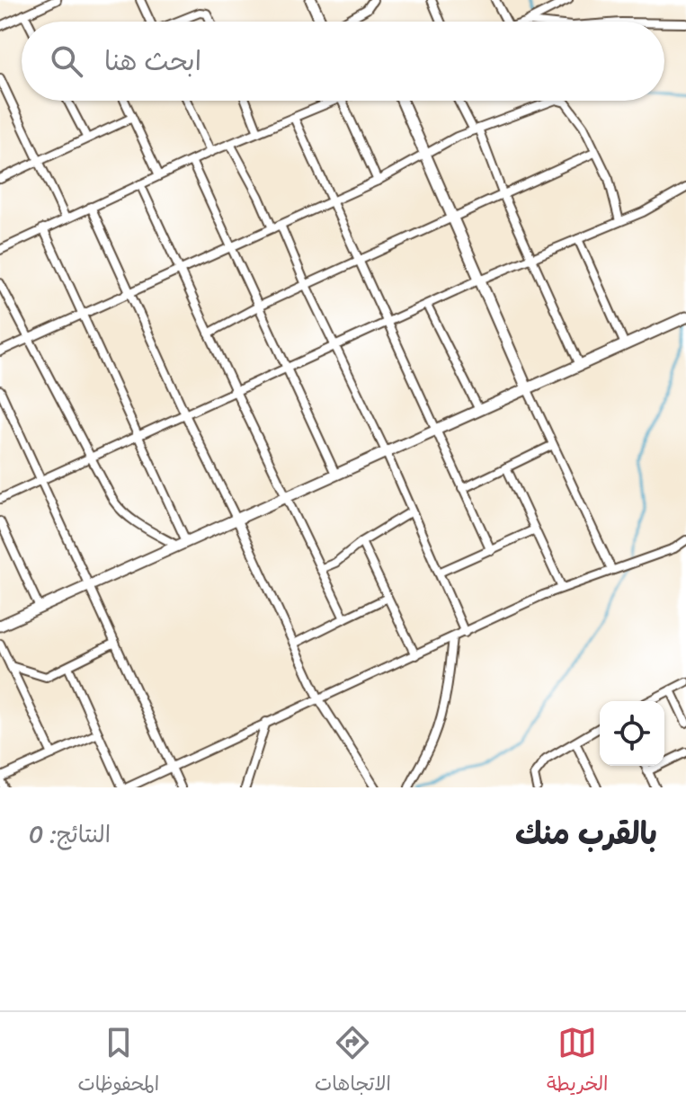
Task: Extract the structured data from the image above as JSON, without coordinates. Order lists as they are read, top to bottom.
{
  "page": {
    "search": "ابحث هنا",
    "heading": ["بالقرب منك", "النتائج: 0"],
    "nav": ["الخريطة", "الاتجاهات", "المحفوظات"]
  }
}
